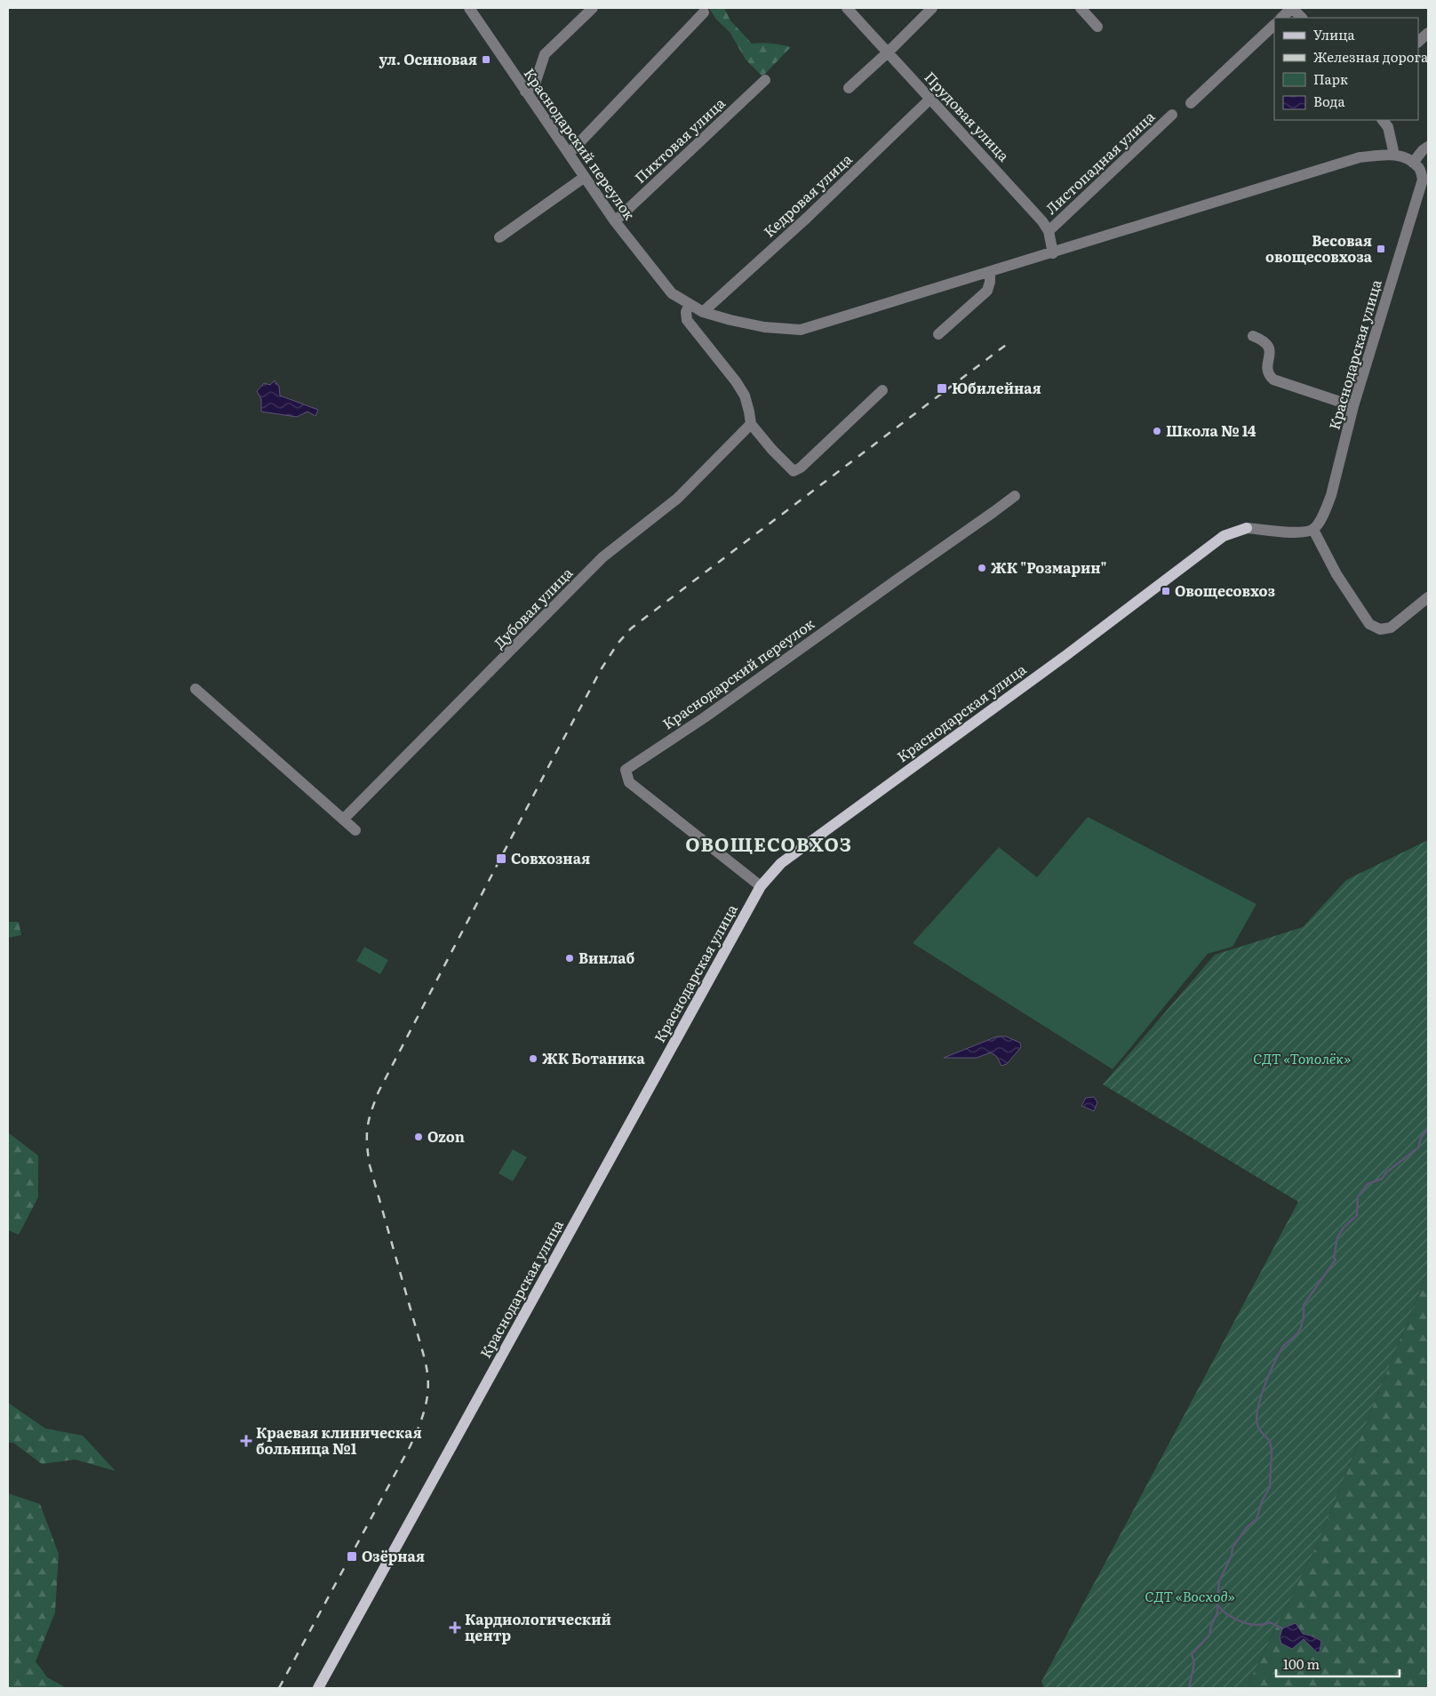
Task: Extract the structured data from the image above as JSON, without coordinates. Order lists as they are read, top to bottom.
{
  "streets": {
    "main road": ["Краснодарская улица"],
    "street": [
      "Прудовая улица",
      "Пихтовая улица",
      "Краснодарский переулок",
      "Листопадная улица",
      "Кедровая улица",
      "Дубовая улица"
    ]
  },
  "crossings": [
    ["Прудовая улица", "Краснодарский переулок"],
    ["Прудовая улица", "Листопадная улица"],
    ["Прудовая улица", "Кедровая улица"],
    ["Пихтовая улица", "Краснодарский переулок"],
    ["Краснодарский переулок", "Кедровая улица"],
    ["Краснодарский переулок", "Краснодарская улица"]
  ],
  "districts": ["ОВОЩЕСОВХОЗ"],
  "parks": ["СДТ «Тополёк»", "СДТ «Восход»"],
  "places": {
    "transit": [
      "ул. Осиновая",
      "Весовая овощесовхоза",
      "Юбилейная",
      "Овощесовхоз",
      "Совхозная",
      "Озёрная"
    ],
    "other": [
      "Школа № 14",
      "ЖК \"Розмарин\"",
      "Винлаб",
      "ЖК Ботаника",
      "Ozon"
    ],
    "health": ["Краевая клиническая больница №1", "Кардиологический центр"]
  },
  "legend": [
    "Улица",
    "Железная дорога",
    "Парк",
    "Вода"
  ],
  "scale_bar": "100 m"
}
